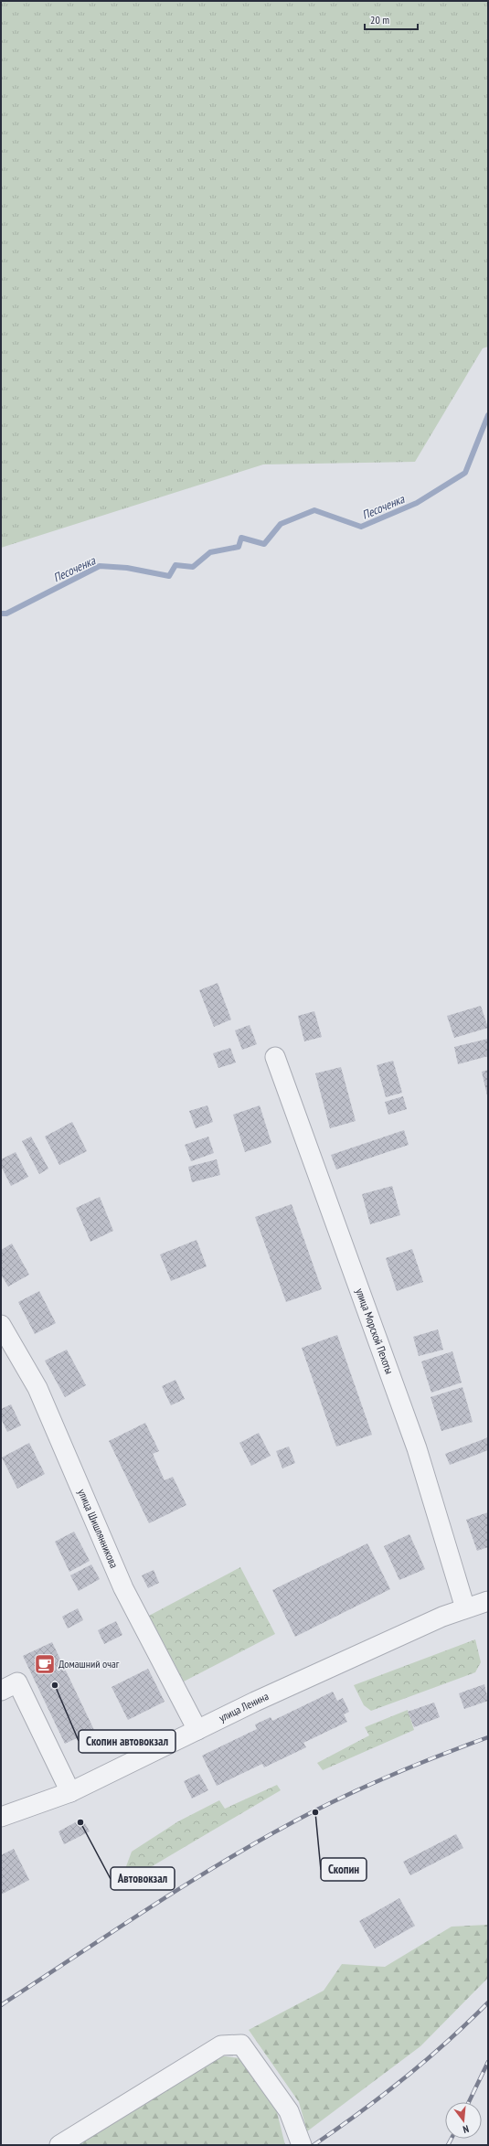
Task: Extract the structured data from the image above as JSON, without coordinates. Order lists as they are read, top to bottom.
{
  "streets": {
    "street": ["улица Морской Пехоты", "улица Шишлянникова", "улица Ленина"]
  },
  "crossings": [
    ["улица Морской Пехоты", "улица Ленина"],
    ["улица Шишлянникова", "улица Ленина"]
  ],
  "water": ["Песоченка"],
  "places": {
    "cafe": ["Домашний очаг"],
    "other": ["Скопин автовокзал", "Скопин", "Автовокзал"]
  },
  "scale_bar": "20 m",
  "north": "bottom"
}
